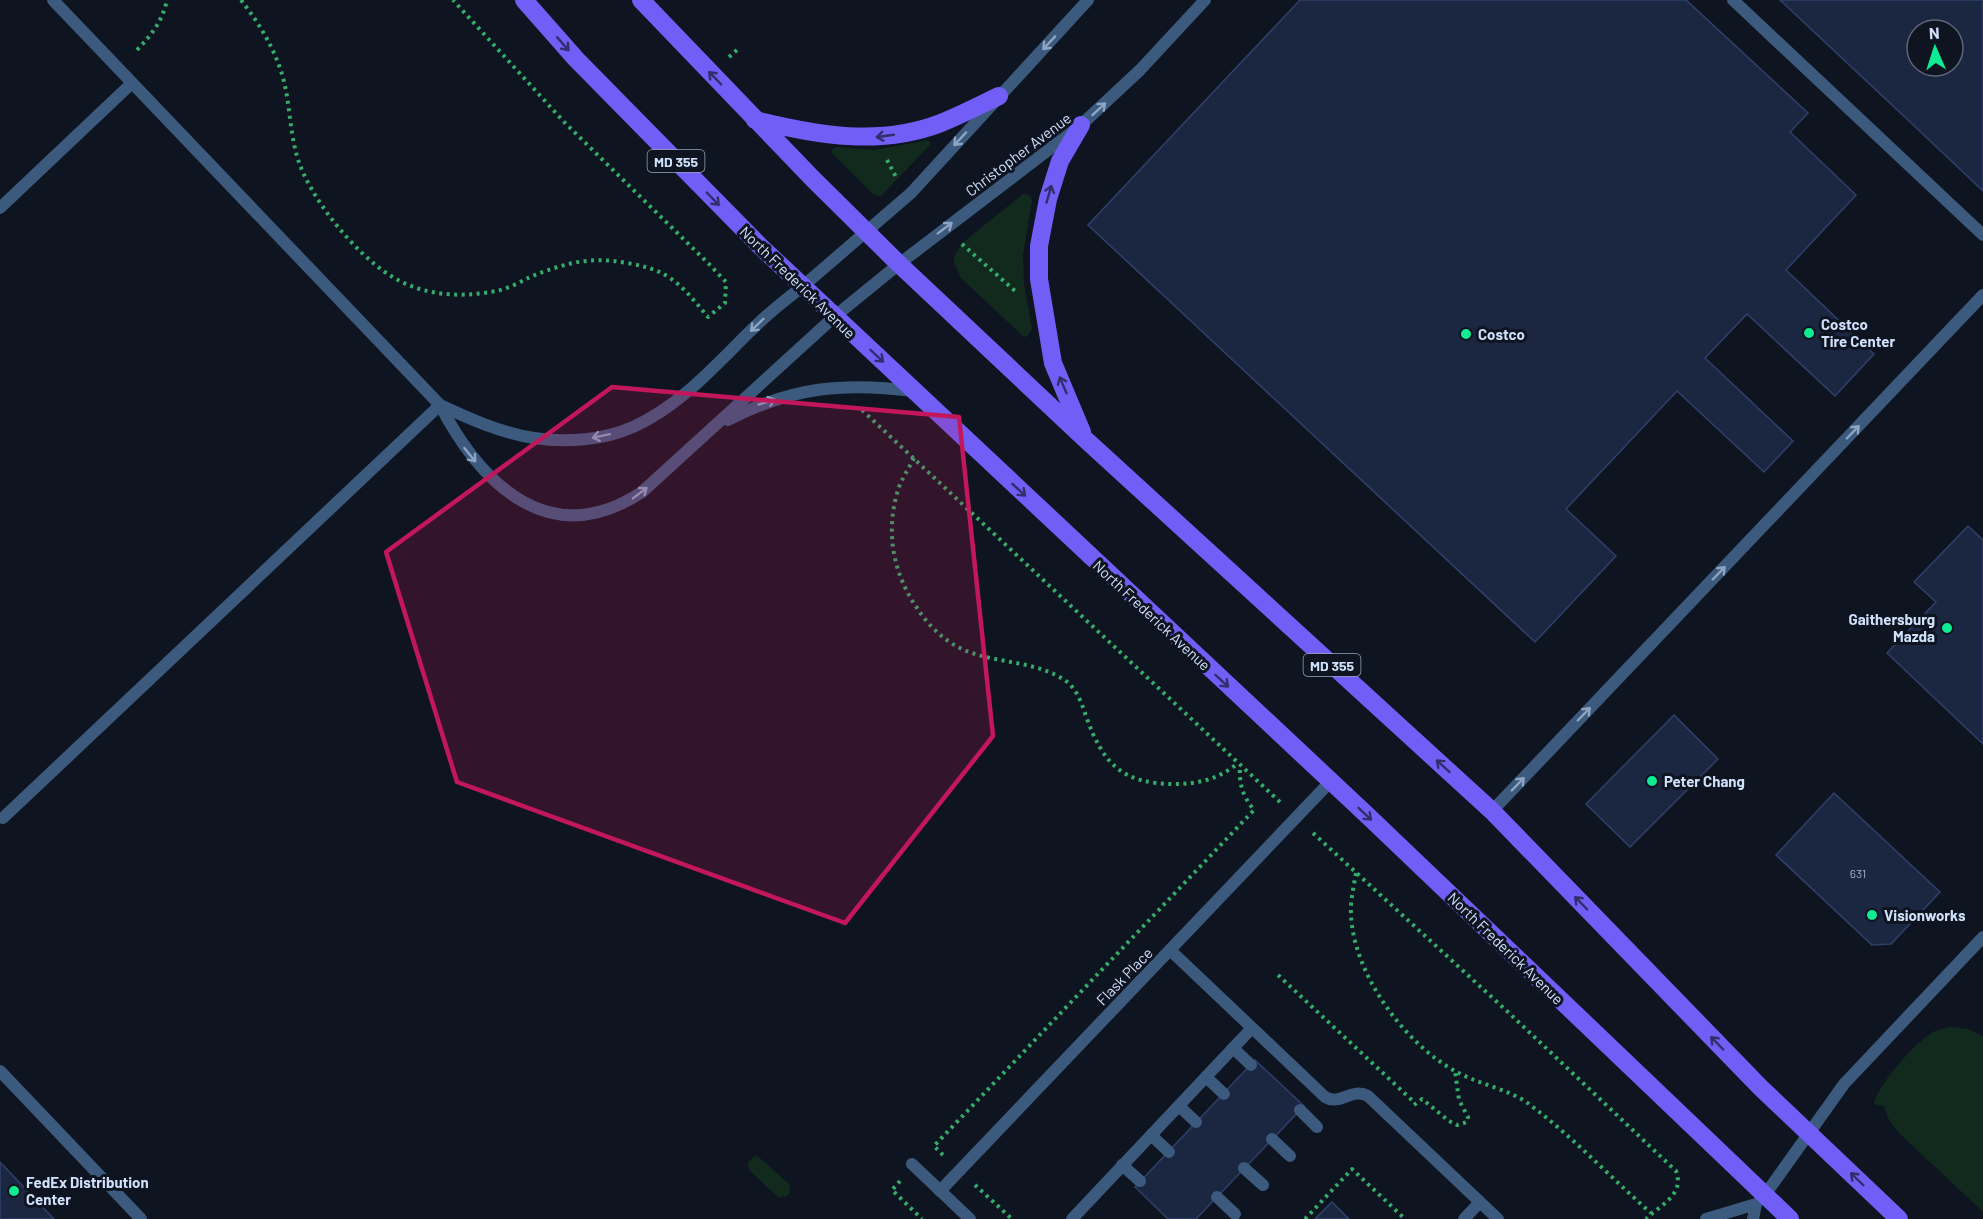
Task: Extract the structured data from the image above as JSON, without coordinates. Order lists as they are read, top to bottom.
{
  "streets": {
    "main road": ["MD 355", "North Frederick Avenue"],
    "street": ["Christopher Avenue", "Flask Place"]
  },
  "crossings": [
    ["Christopher Avenue", "MD 355"],
    ["Christopher Avenue", "North Frederick Avenue"],
    ["North Frederick Avenue", "Flask Place"]
  ],
  "places": [
    "Costco Tire Center",
    "Costco",
    "Gaithersburg Mazda",
    "Peter Chang",
    "Visionworks",
    "FedEx Distribution Center"
  ],
  "house_numbers": ["631"],
  "north": "top"
}
